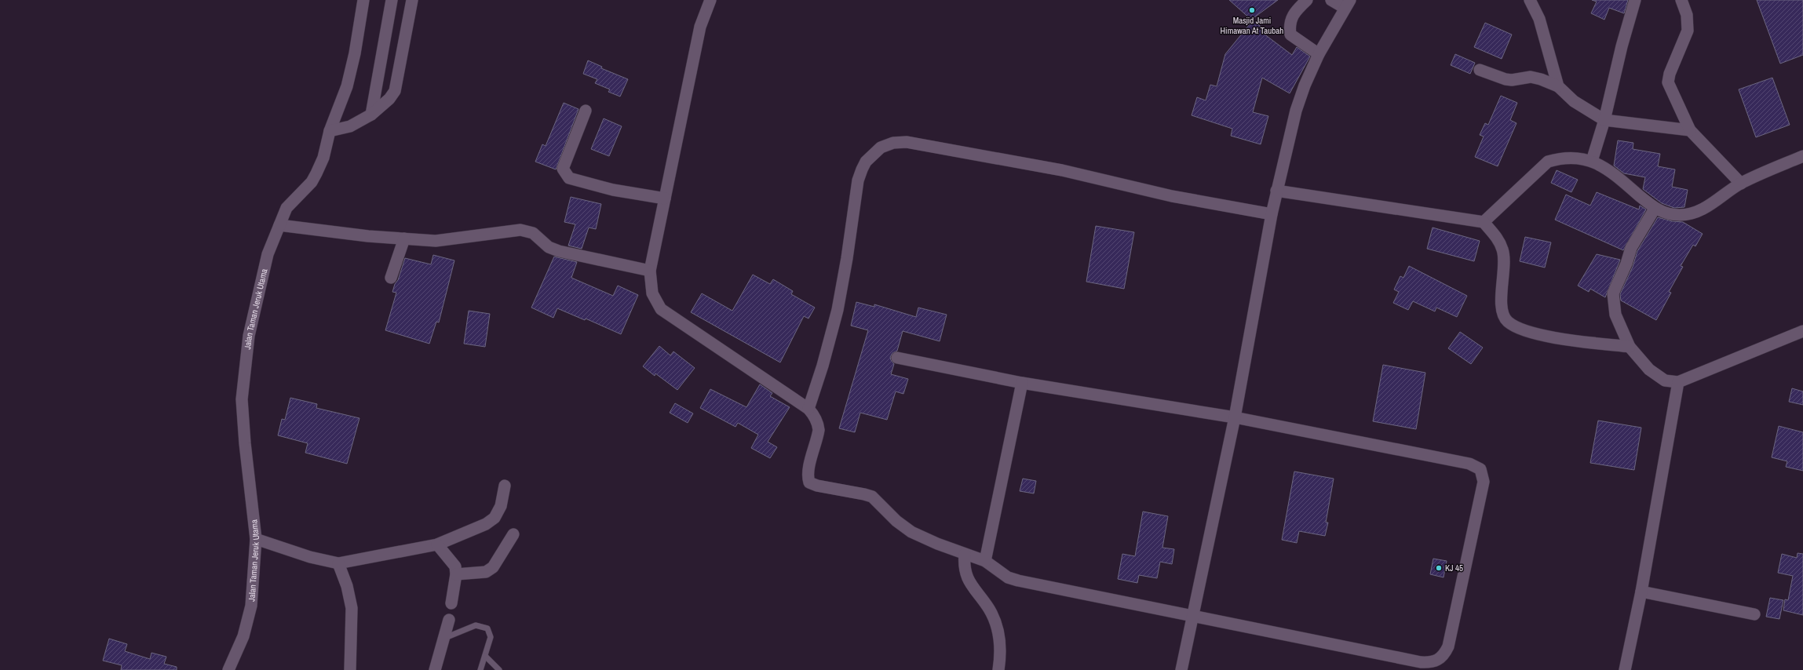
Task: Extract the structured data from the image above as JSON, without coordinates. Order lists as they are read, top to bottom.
{
  "streets": {
    "street": ["Jalan Taman Jeruk Utama"]
  },
  "places": ["Masjid Jami Himawan At Taubah", "KJ 45"]
}
